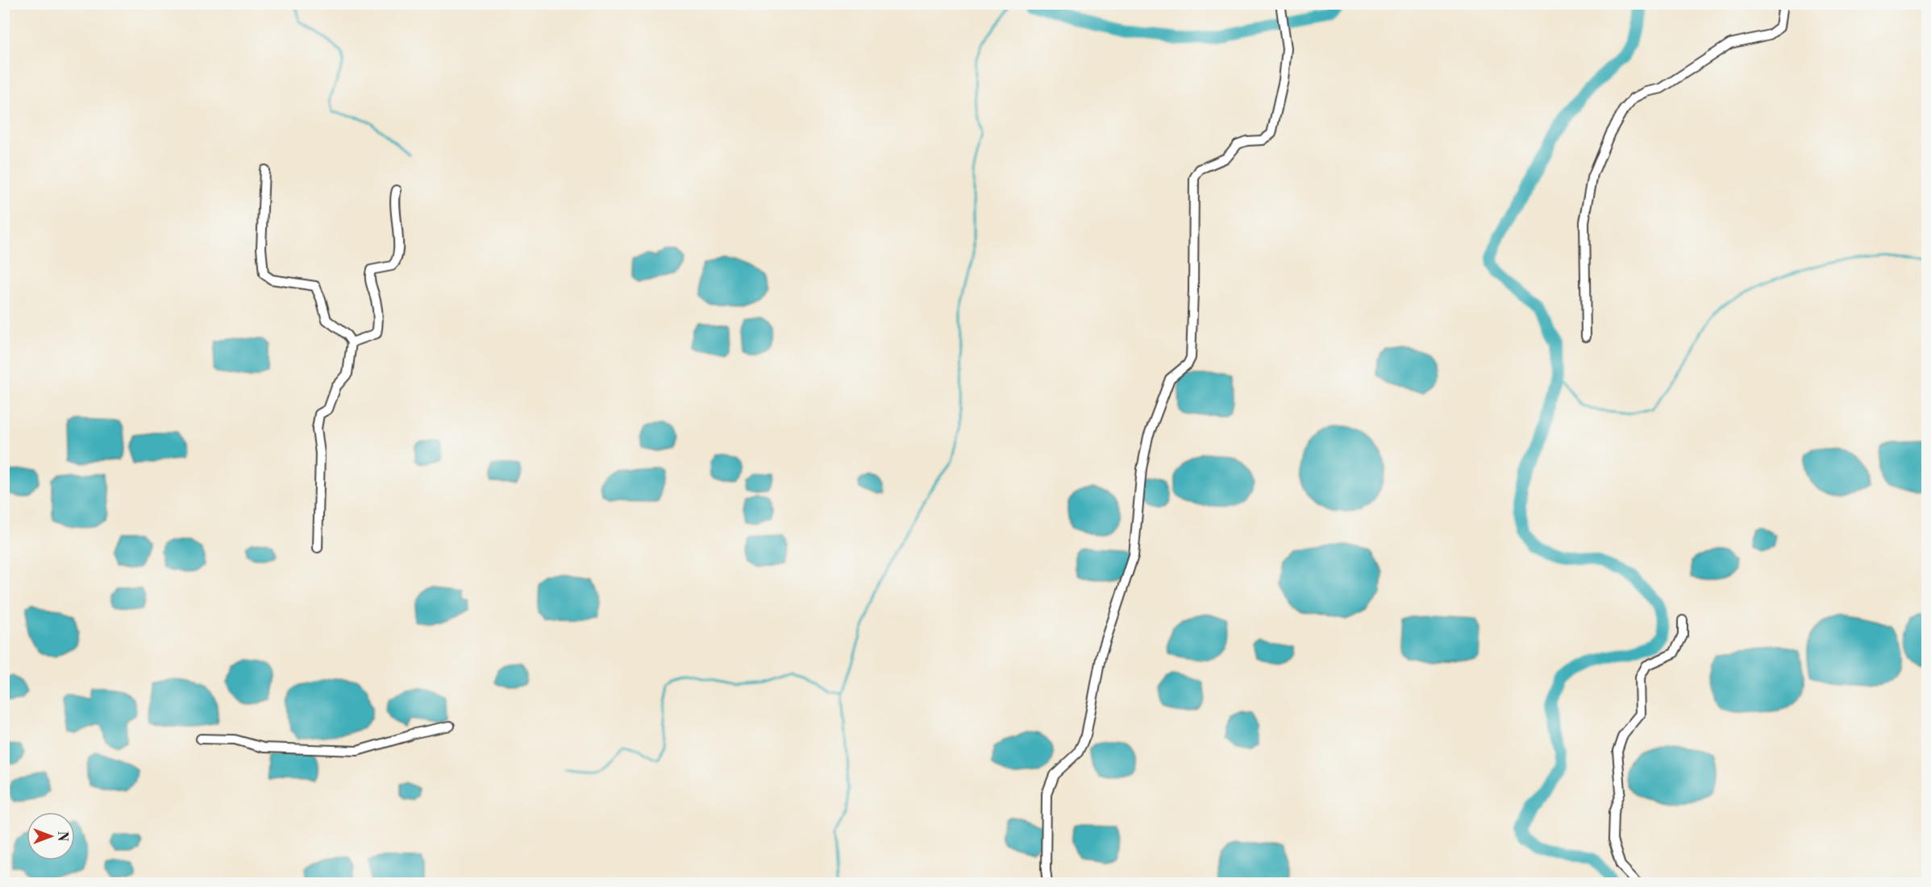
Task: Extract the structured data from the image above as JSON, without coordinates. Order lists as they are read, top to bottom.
{
  "north": "right"
}
